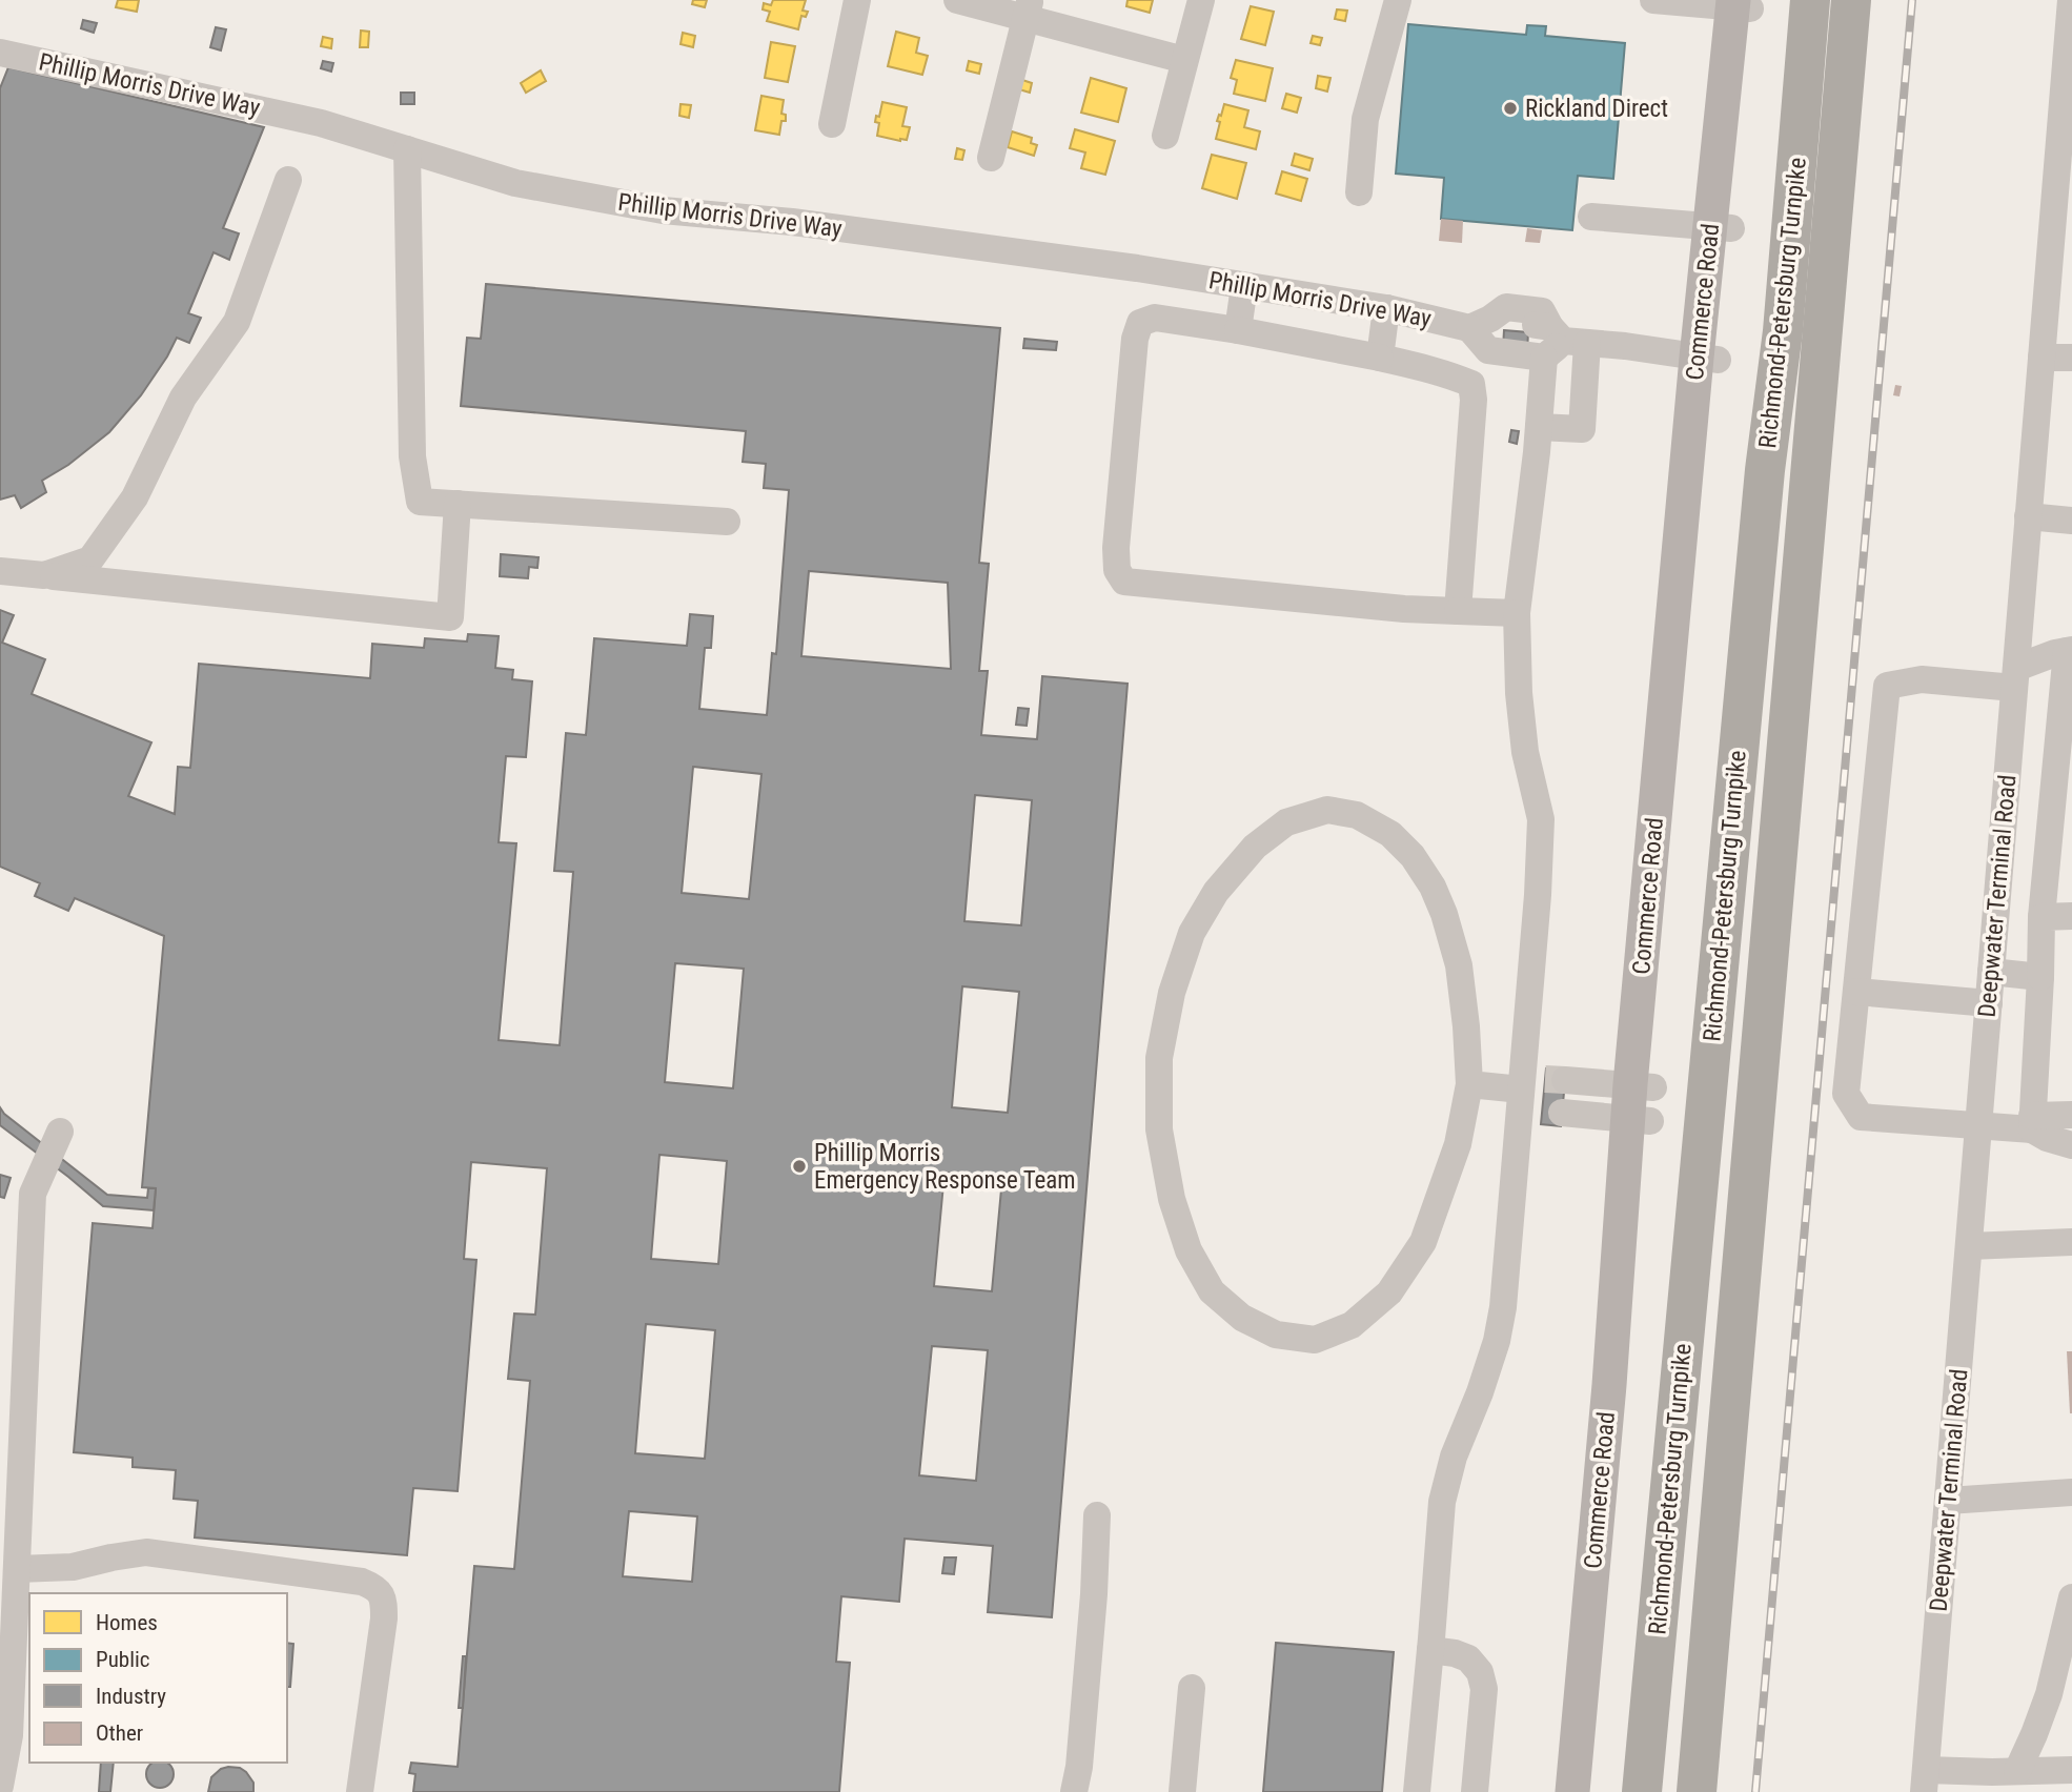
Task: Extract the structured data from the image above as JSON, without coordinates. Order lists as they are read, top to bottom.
{
  "streets": {
    "highway": ["Richmond-Petersburg Turnpike"],
    "main road": ["Commerce Road"],
    "street": ["Phillip Morris Drive Way", "Deepwater Terminal Road"]
  },
  "crossings": [
    ["Phillip Morris Drive Way", "Commerce Road"]
  ],
  "places": ["Rickland Direct", "Phillip Morris Emergency Response Team"],
  "legend": [
    "Homes",
    "Public",
    "Industry",
    "Other"
  ]
}
